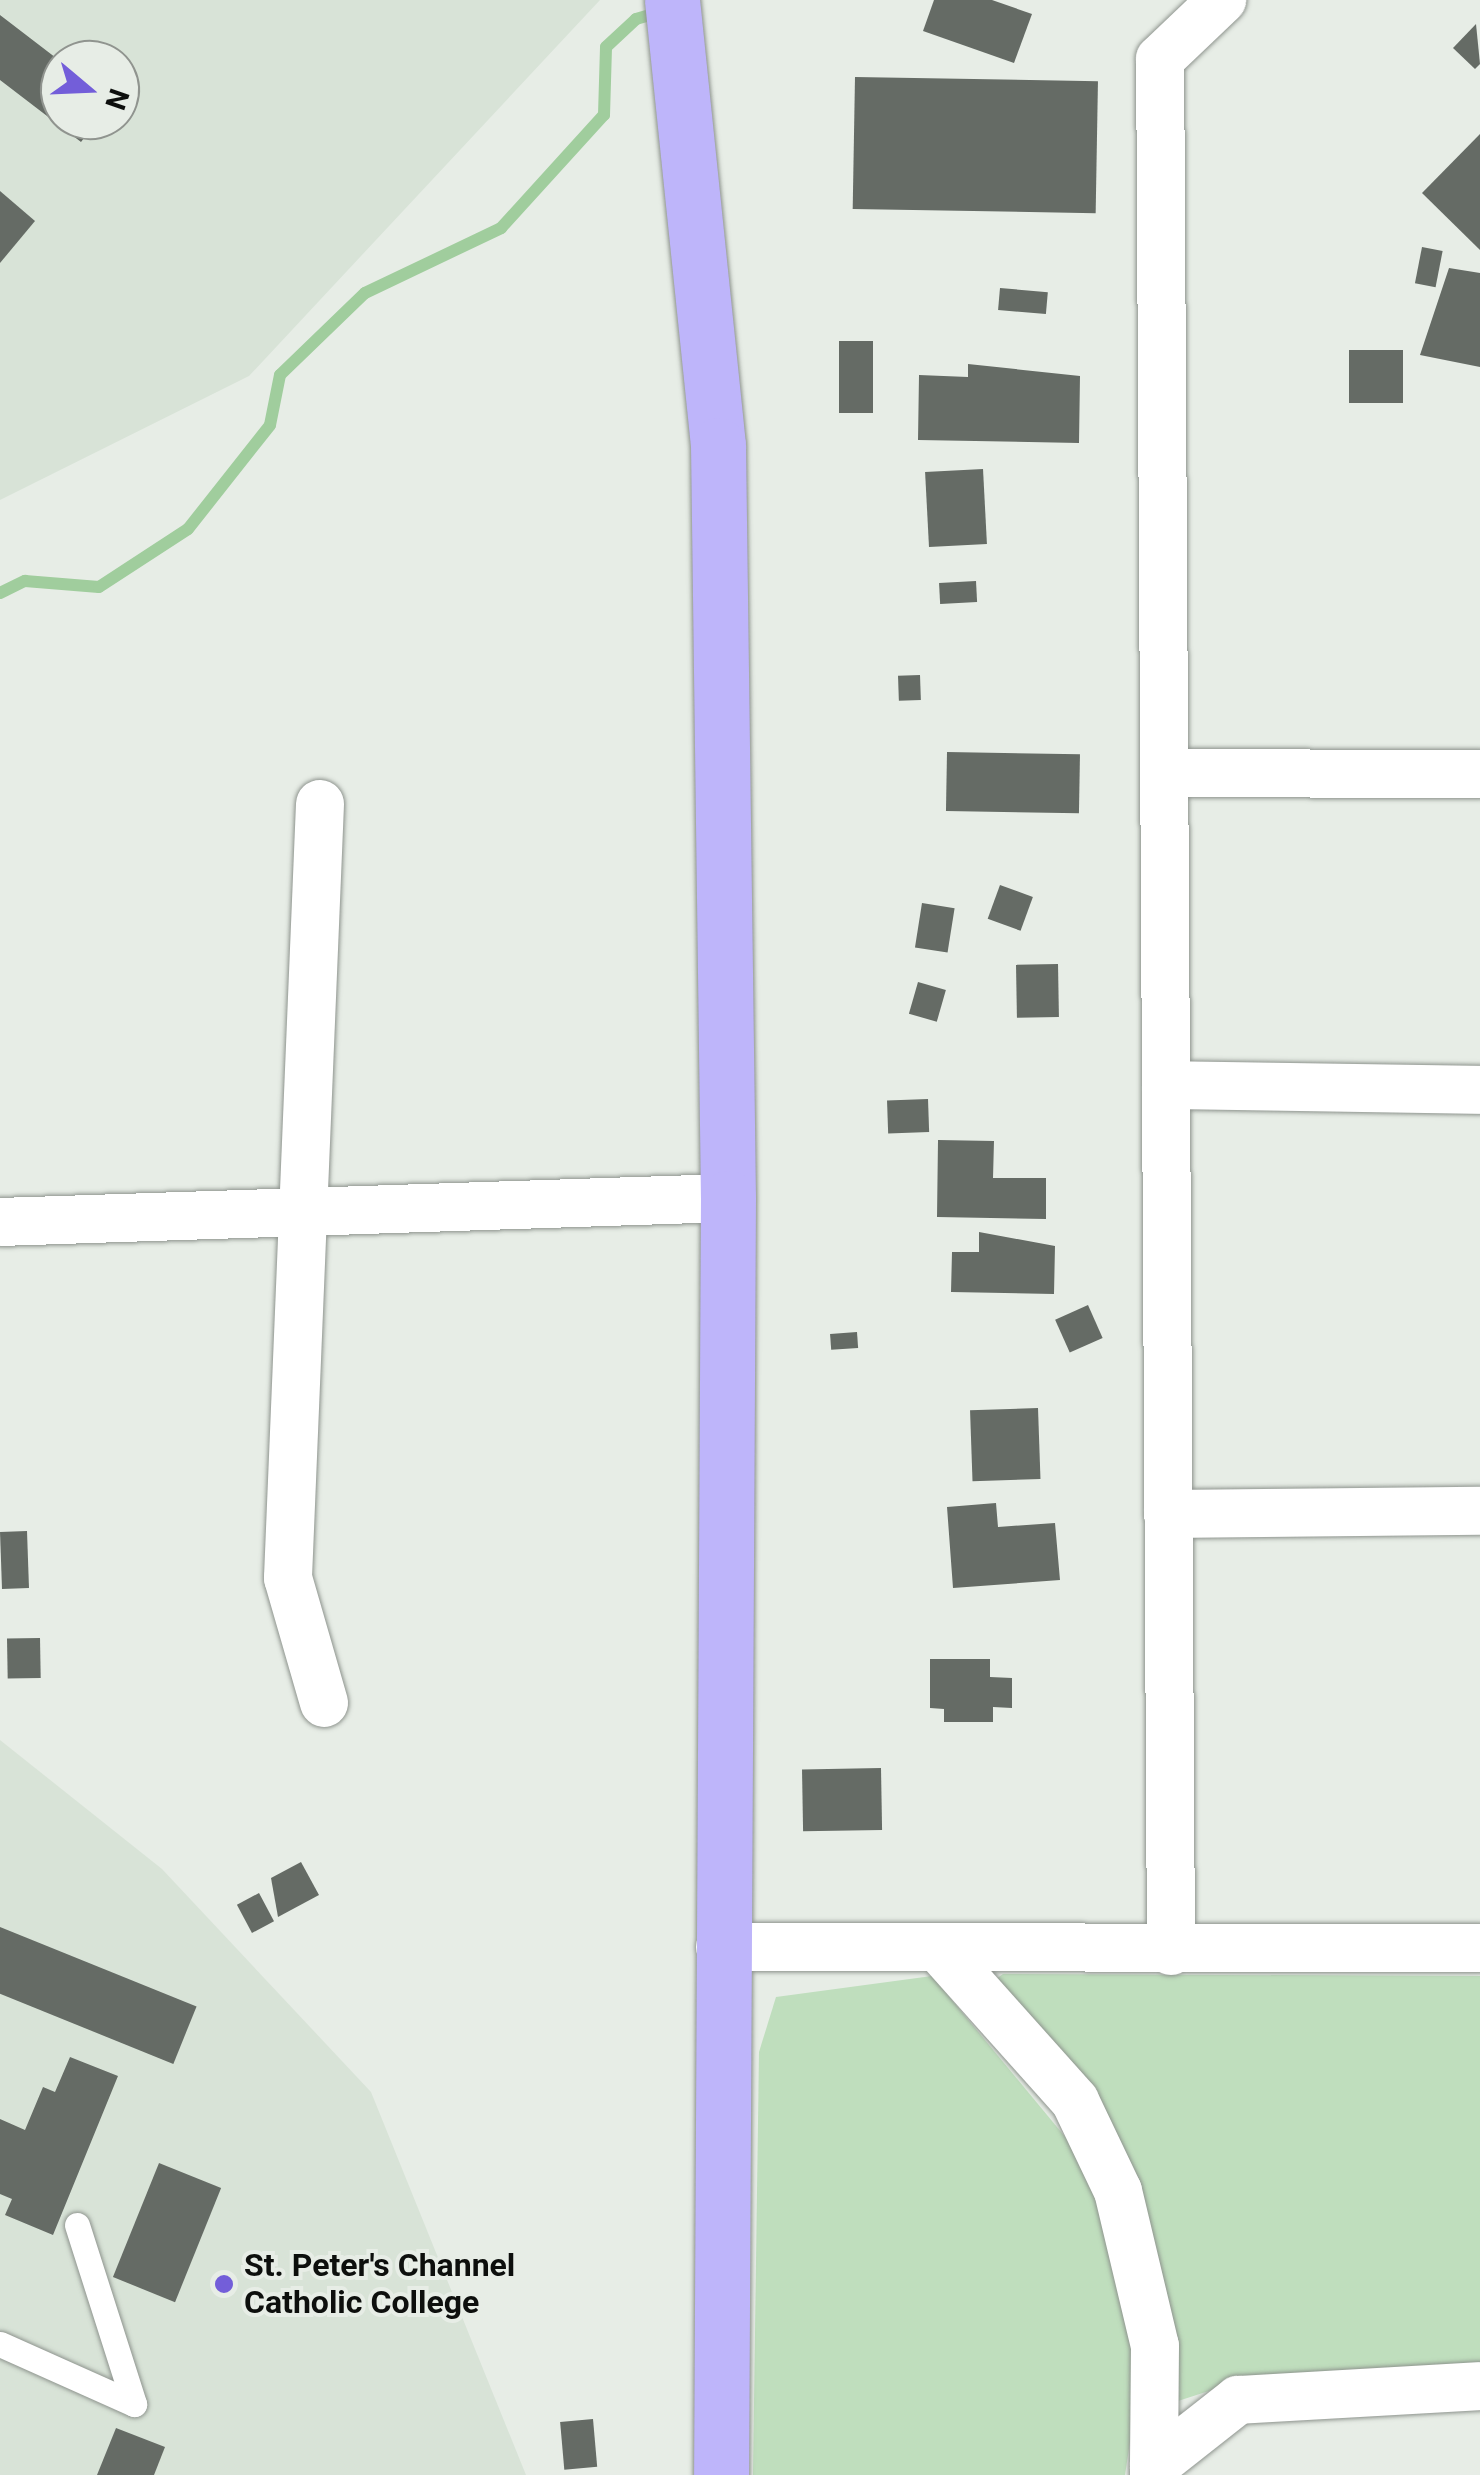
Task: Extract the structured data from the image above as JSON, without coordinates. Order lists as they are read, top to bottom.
{
  "places": ["St. Peter's Channel Catholic College"],
  "north": "right"
}
